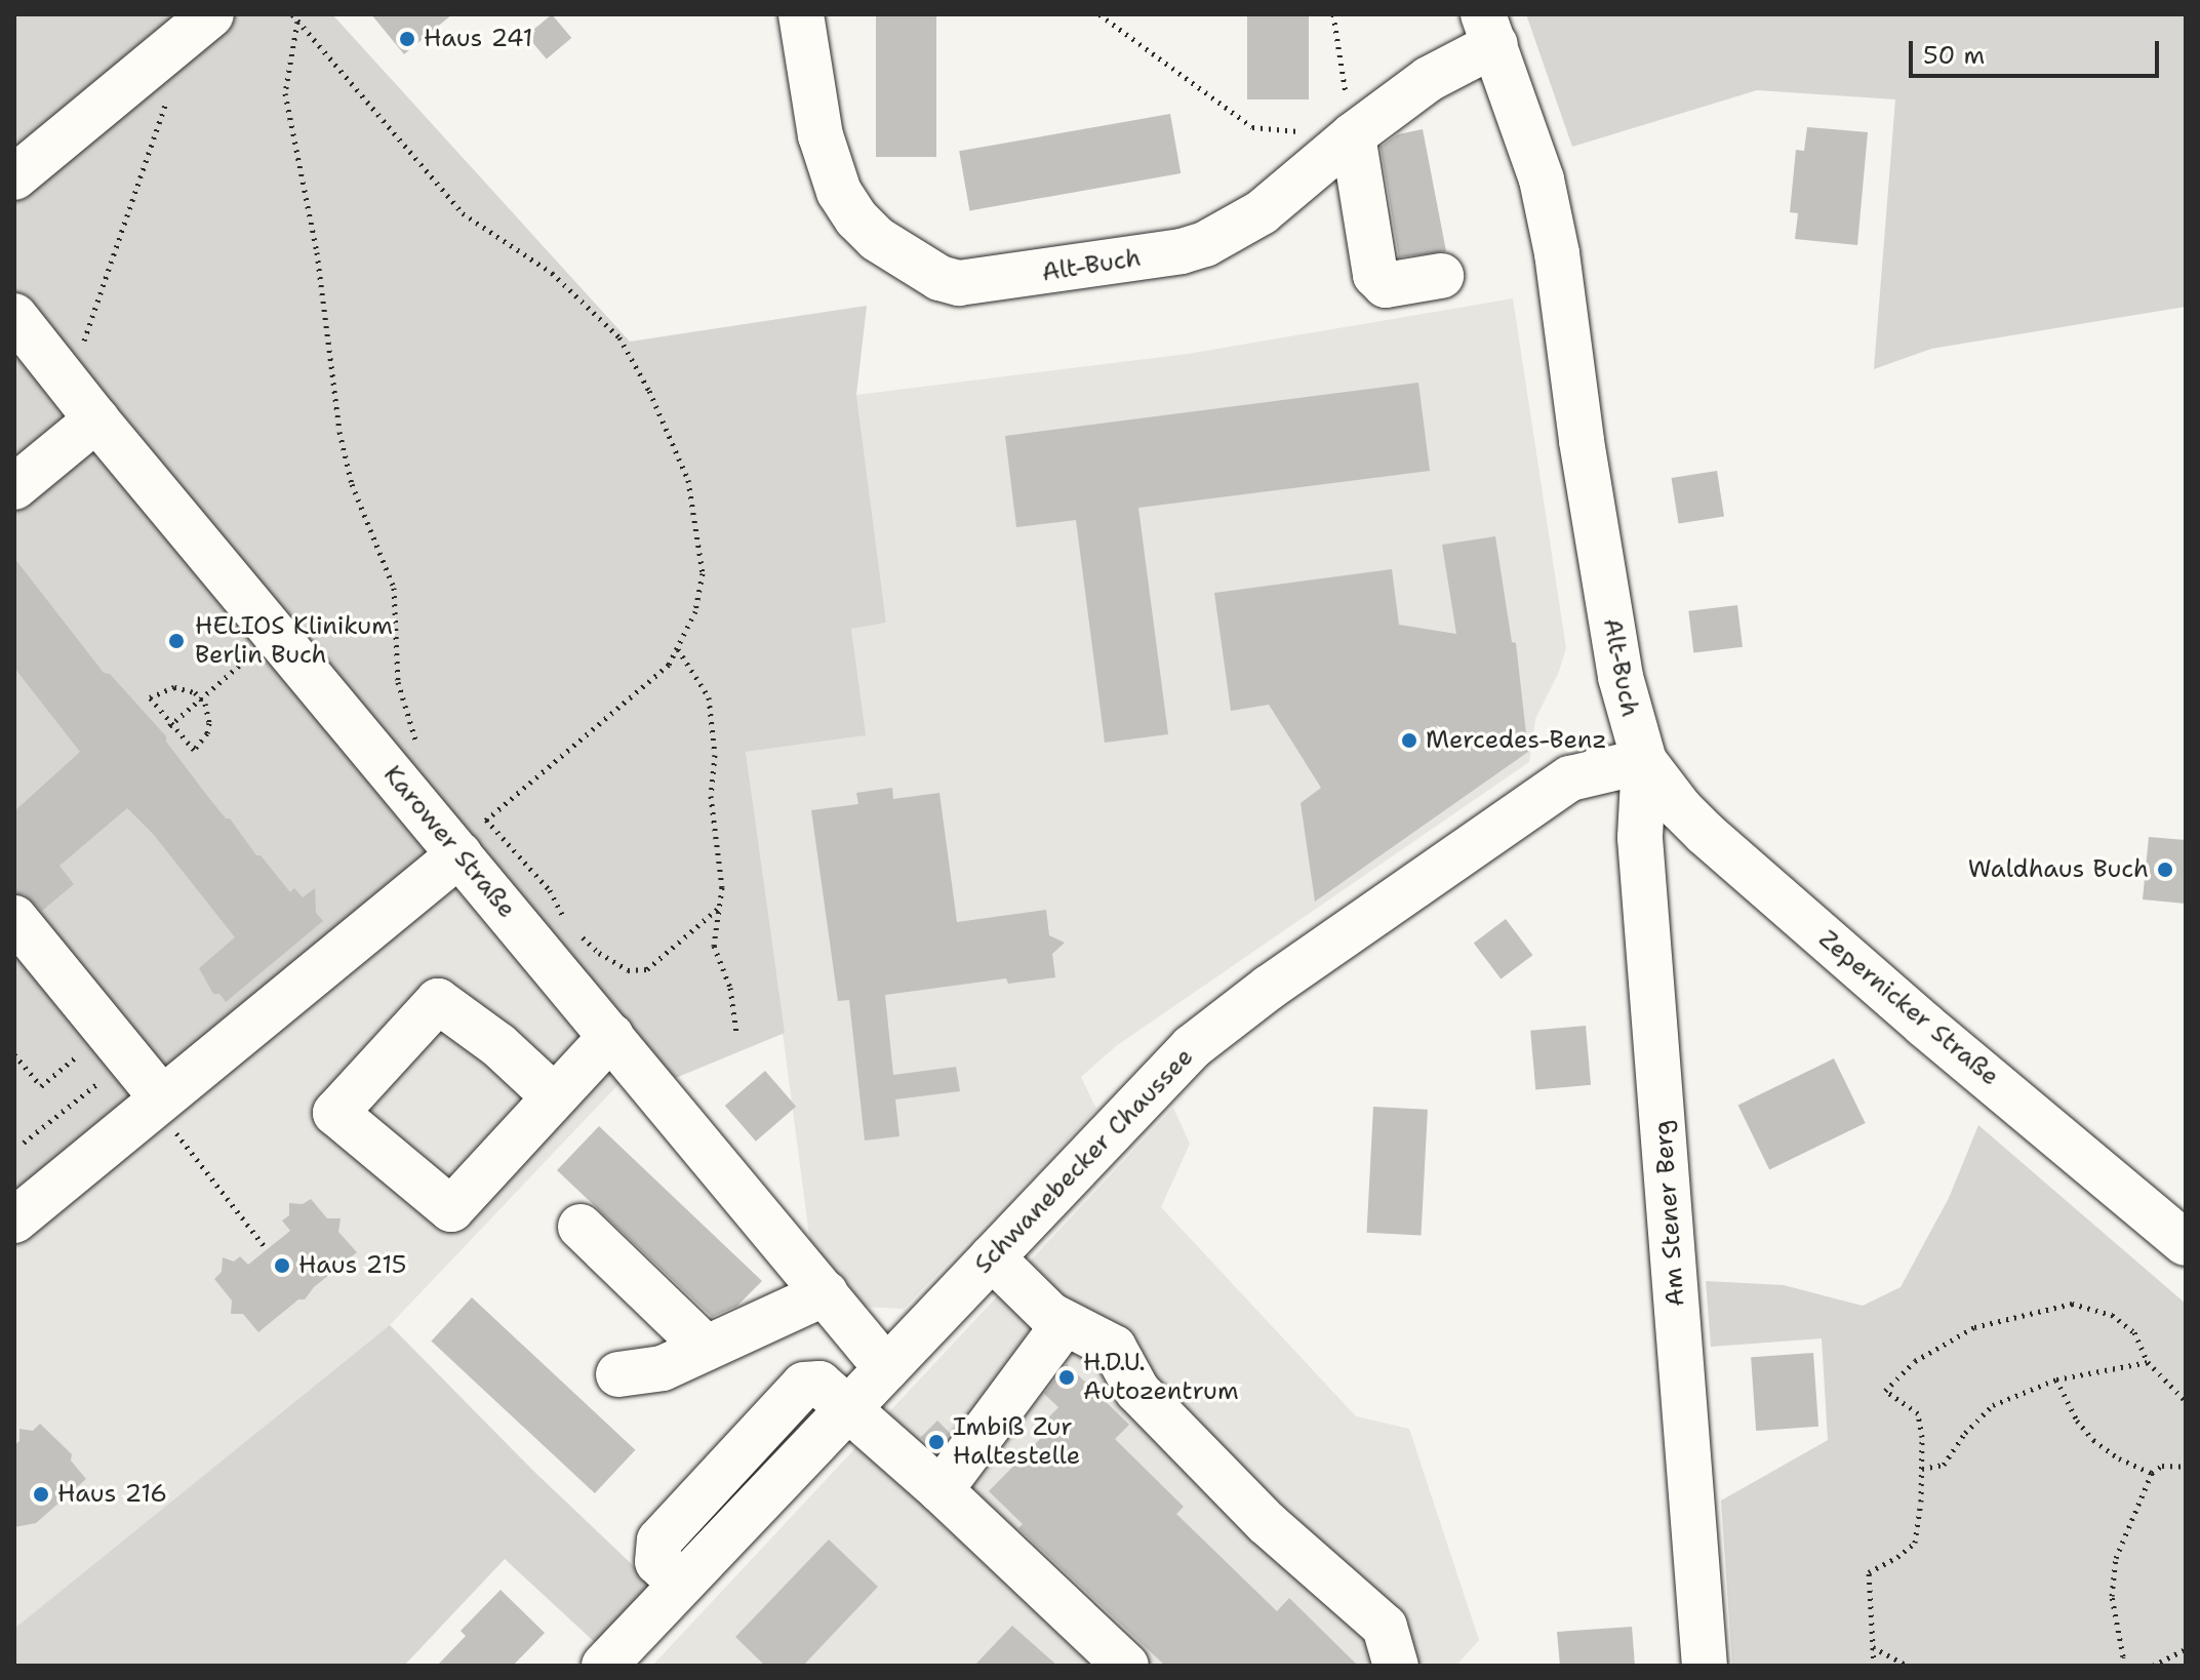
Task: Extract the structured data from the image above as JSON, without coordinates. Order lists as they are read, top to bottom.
{
  "streets": {
    "main road": [
      "Alt-Buch",
      "Karower Straße",
      "Zepernicker Straße",
      "Schwanebecker Chaussee",
      "Am Stener Berg"
    ]
  },
  "crossings": [
    ["Alt-Buch", "Zepernicker Straße"],
    ["Alt-Buch", "Schwanebecker Chaussee"],
    ["Alt-Buch", "Am Stener Berg"],
    ["Karower Straße", "Schwanebecker Chaussee"],
    ["Zepernicker Straße", "Schwanebecker Chaussee"],
    ["Zepernicker Straße", "Am Stener Berg"],
    ["Schwanebecker Chaussee", "Am Stener Berg"]
  ],
  "places": [
    "Haus 241",
    "HELIOS Klinikum Berlin Buch",
    "Mercedes-Benz",
    "Waldhaus Buch",
    "Haus 215",
    "H.D.U. Autozentrum",
    "Imbiß Zur Haltestelle",
    "Haus 216"
  ],
  "scale_bar": "50 m"
}
